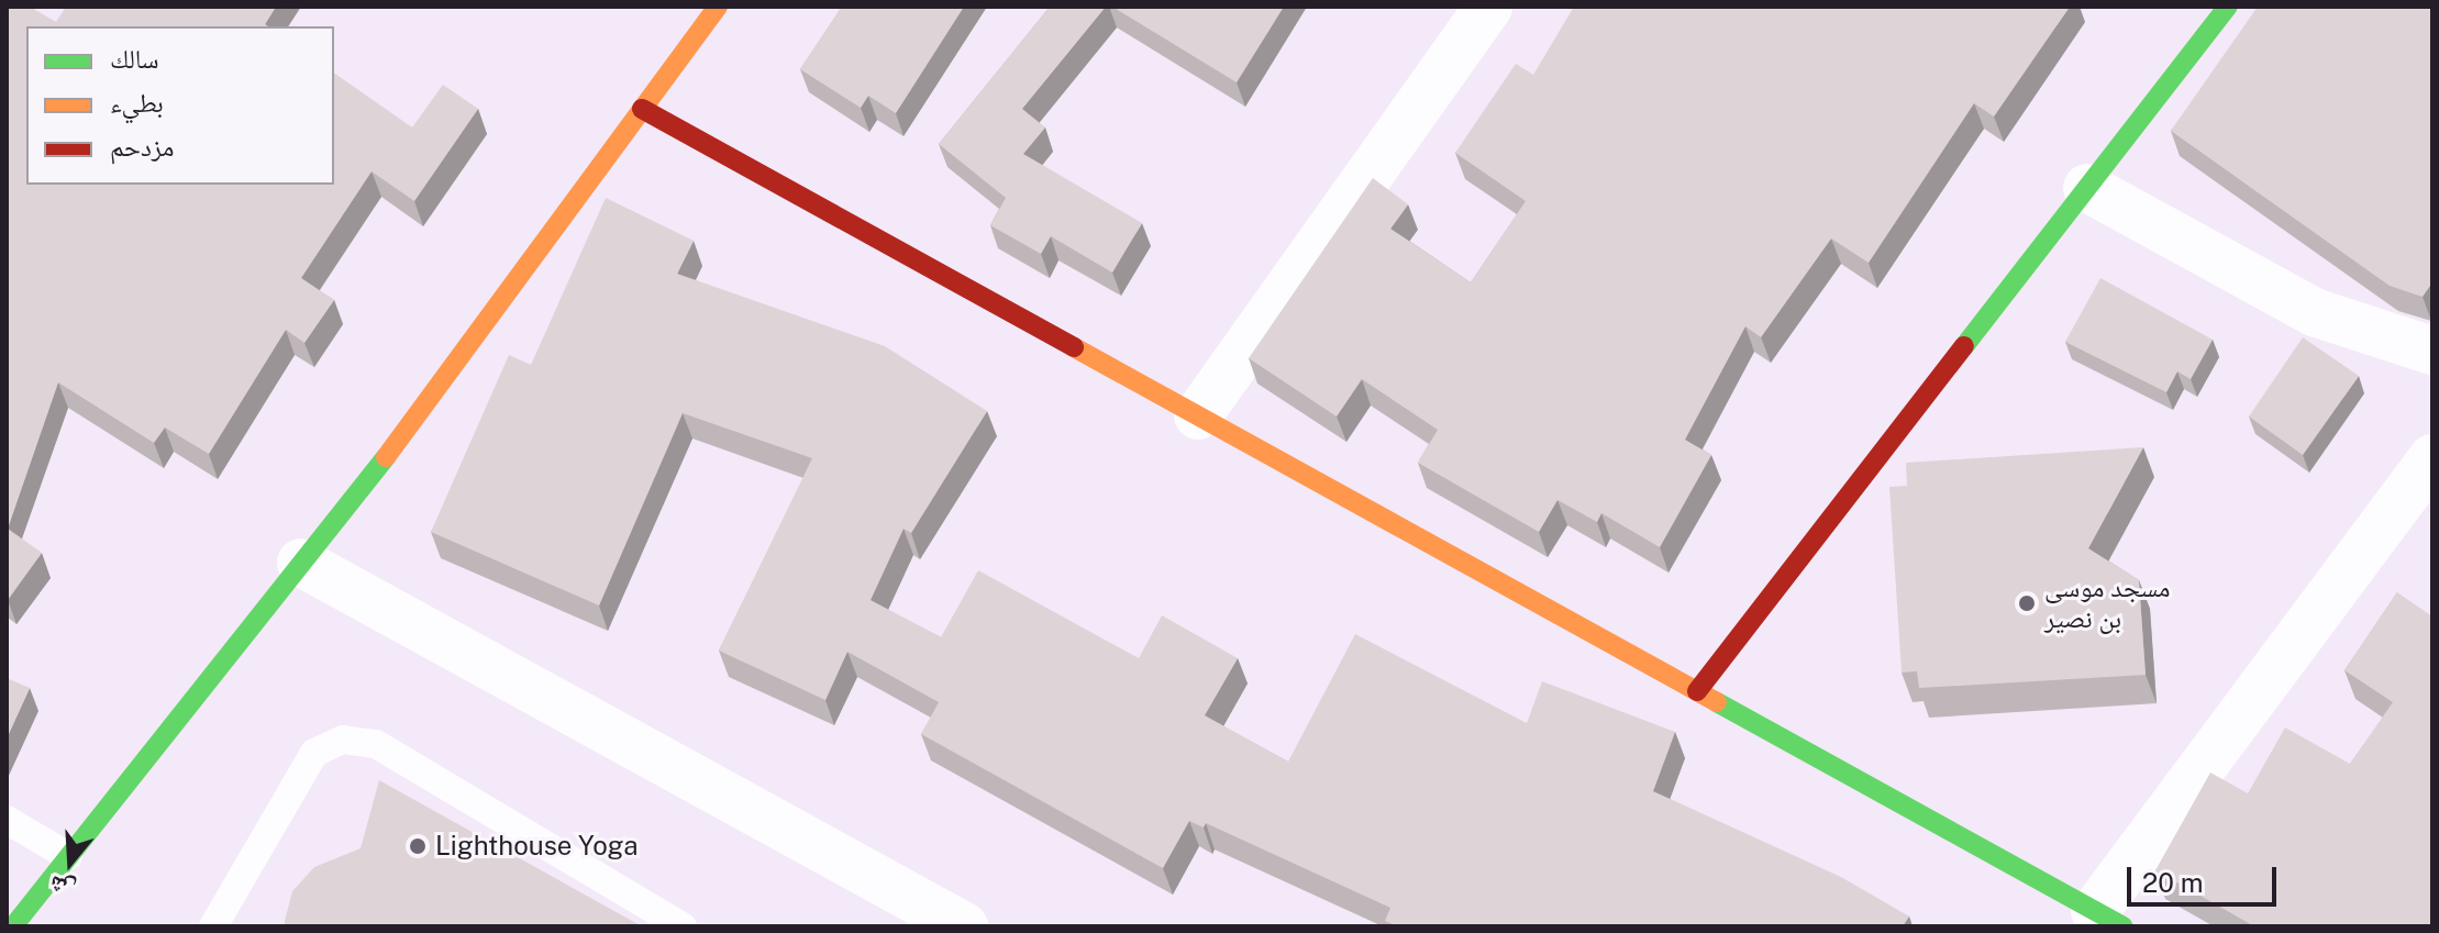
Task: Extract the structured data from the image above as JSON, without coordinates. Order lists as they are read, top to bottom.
{
  "places": ["مسجد موسى بن نصير", "Lighthouse Yoga"],
  "legend": ["سالك", "بطيء", "مزدحم"],
  "scale_bar": "20 m",
  "north": "bottom"
}
